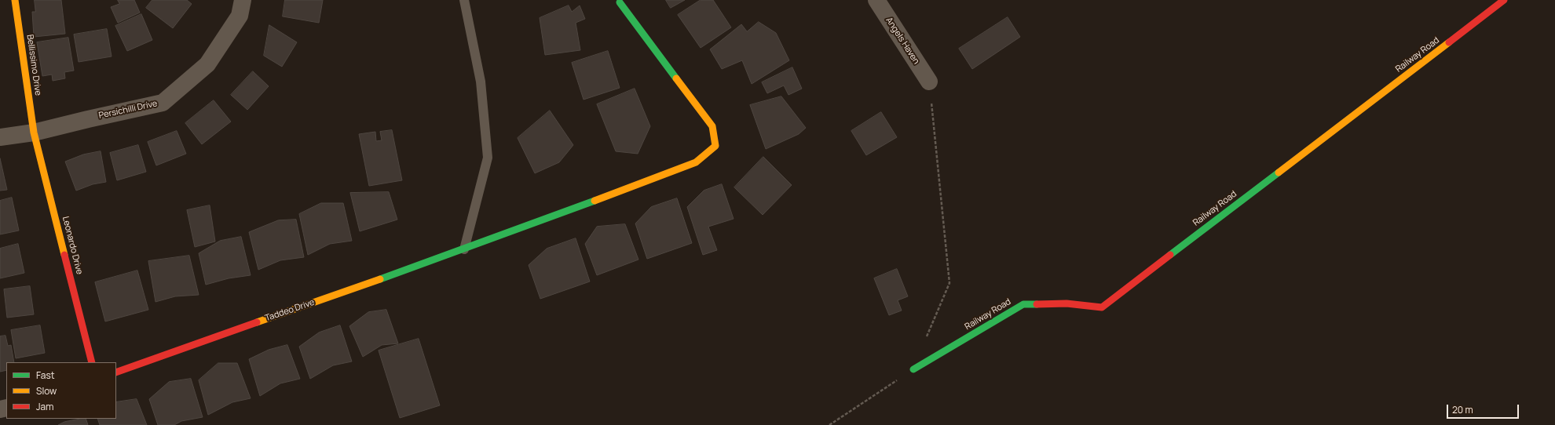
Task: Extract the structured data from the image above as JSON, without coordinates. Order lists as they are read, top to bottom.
{
  "streets": {
    "street": [
      "Angels Haven",
      "Railway Road",
      "Bellissimo Drive",
      "Persichilli Drive",
      "Leonardo Drive",
      "Taddeo Drive"
    ]
  },
  "crossings": [
    ["Bellissimo Drive", "Persichilli Drive"],
    ["Bellissimo Drive", "Leonardo Drive"],
    ["Persichilli Drive", "Leonardo Drive"]
  ],
  "legend": ["Fast", "Slow", "Jam"],
  "scale_bar": "20 m"
}
